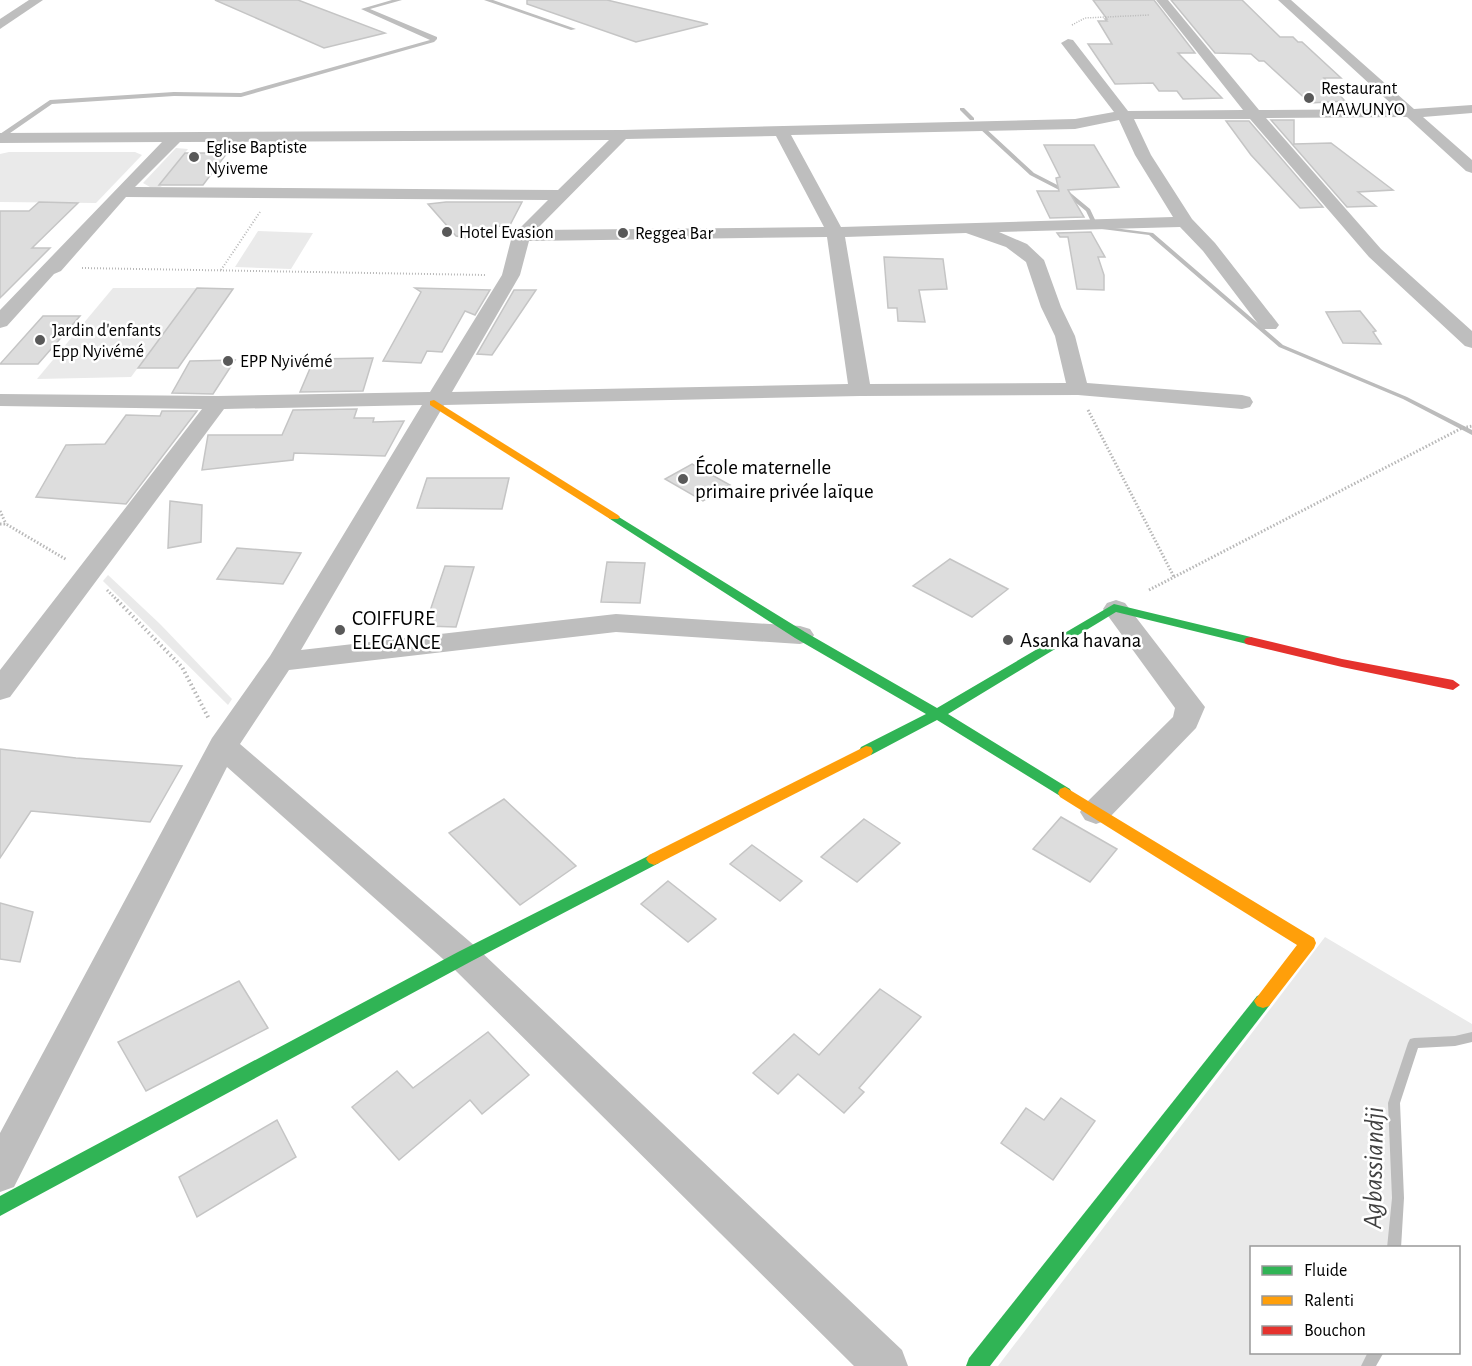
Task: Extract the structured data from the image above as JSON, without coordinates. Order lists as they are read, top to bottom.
{
  "water": ["Agbassiandji"],
  "places": [
    "Restaurant MAWUNYO",
    "Eglise Baptiste Nyiveme",
    "Hotel Evasion",
    "Reggea Bar",
    "Jardin d'enfants Epp Nyivémé",
    "EPP Nyivémé",
    "École maternelle primaire privée laïque",
    "COIFFURE ELEGANCE",
    "Asanka havana"
  ],
  "legend": ["Fluide", "Ralenti", "Bouchon"]
}
